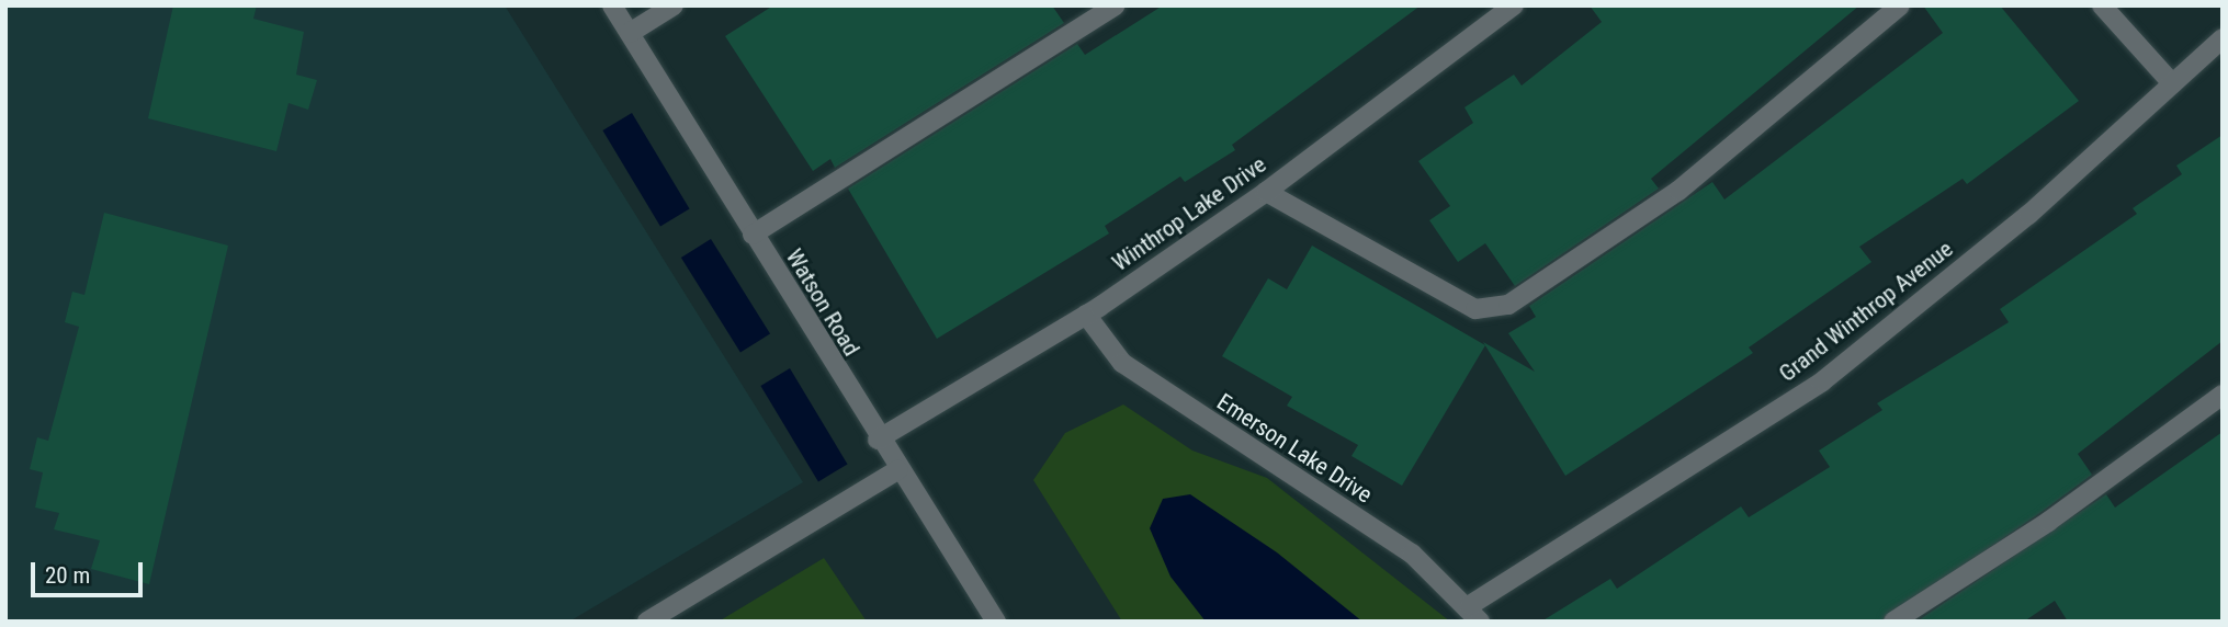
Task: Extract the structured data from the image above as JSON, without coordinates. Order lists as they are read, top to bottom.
{
  "streets": {
    "street": [
      "Winthrop Lake Drive",
      "Watson Road",
      "Grand Winthrop Avenue",
      "Emerson Lake Drive"
    ]
  },
  "crossings": [
    ["Winthrop Lake Drive", "Watson Road"],
    ["Winthrop Lake Drive", "Emerson Lake Drive"],
    ["Grand Winthrop Avenue", "Emerson Lake Drive"]
  ],
  "scale_bar": "20 m"
}
